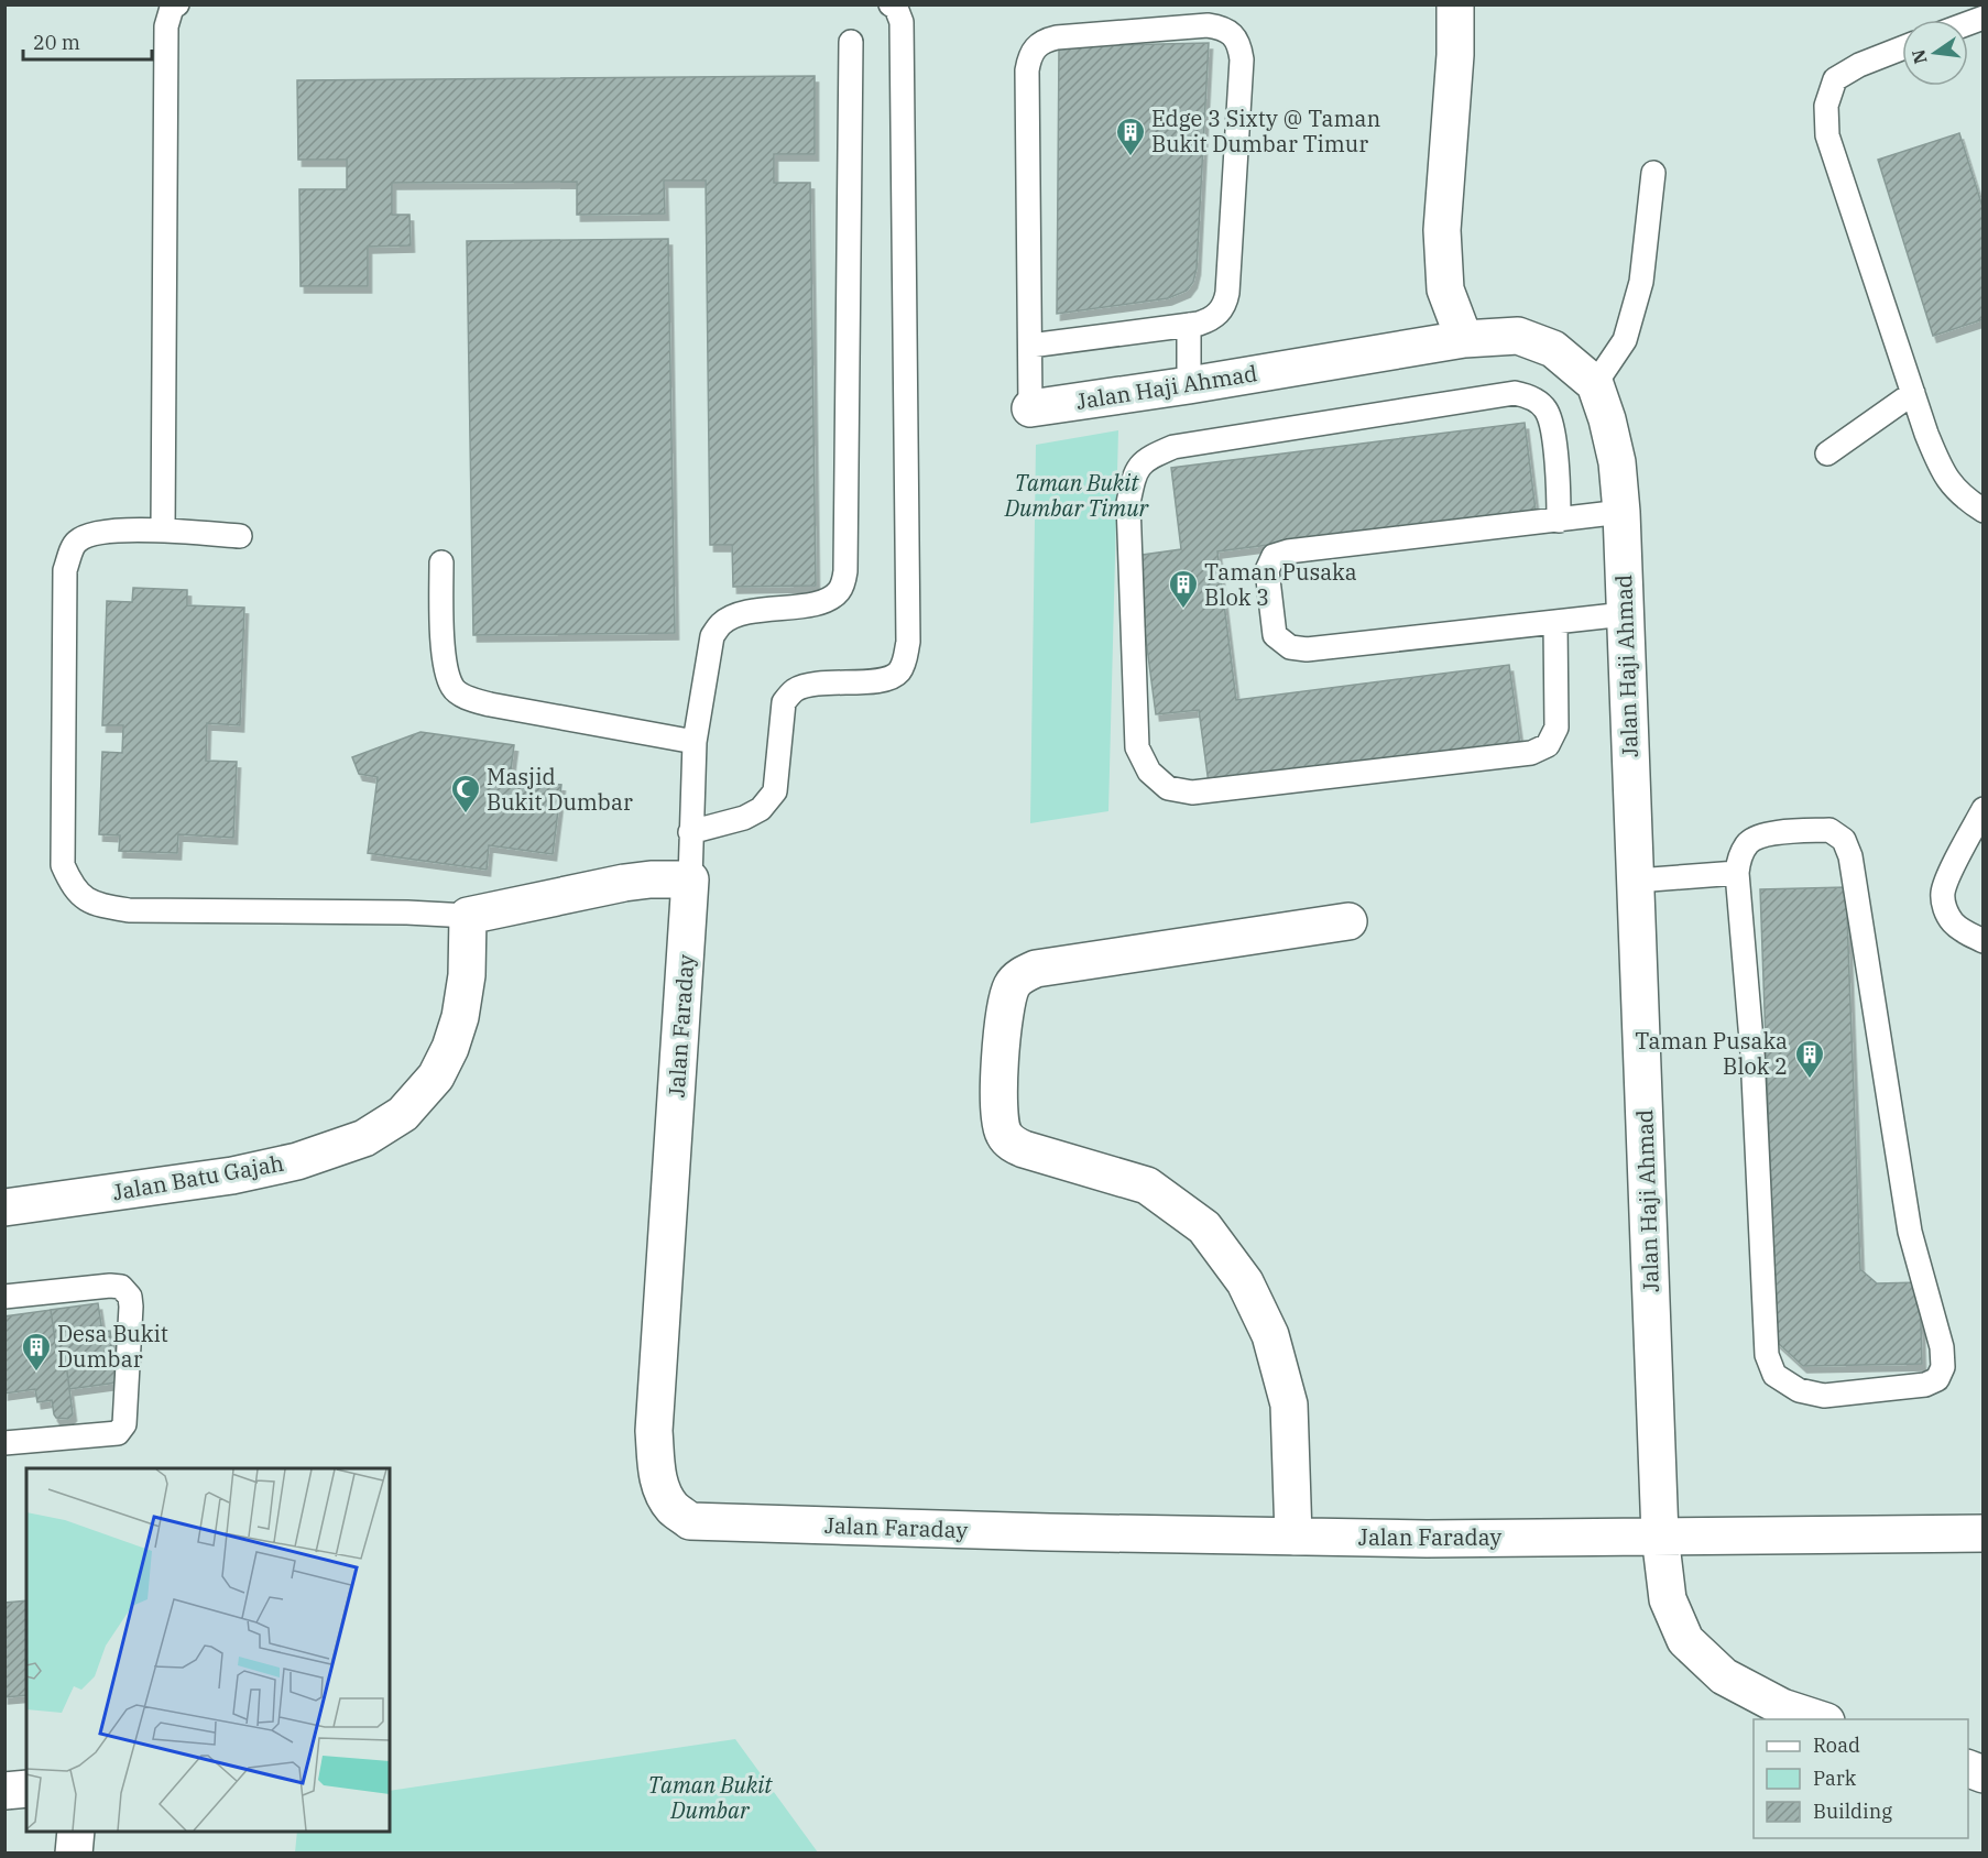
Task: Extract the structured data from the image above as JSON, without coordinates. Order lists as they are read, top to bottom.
{
  "streets": {
    "street": ["Jalan Haji Ahmad", "Jalan Faraday", "Jalan Batu Gajah"]
  },
  "crossings": [
    ["Jalan Haji Ahmad", "Jalan Faraday"]
  ],
  "parks": ["Taman Bukit Dumbar Timur", "Taman Bukit Dumbar"],
  "places": {
    "building": [
      "Edge 3 Sixty @ Taman Bukit Dumbar Timur",
      "Taman Pusaka Blok 3",
      "Taman Pusaka Blok 2",
      "Desa Bukit Dumbar"
    ],
    "mosque": ["Masjid Bukit Dumbar"]
  },
  "legend": ["Road", "Park", "Building"],
  "scale_bar": "20 m",
  "north": "left"
}
